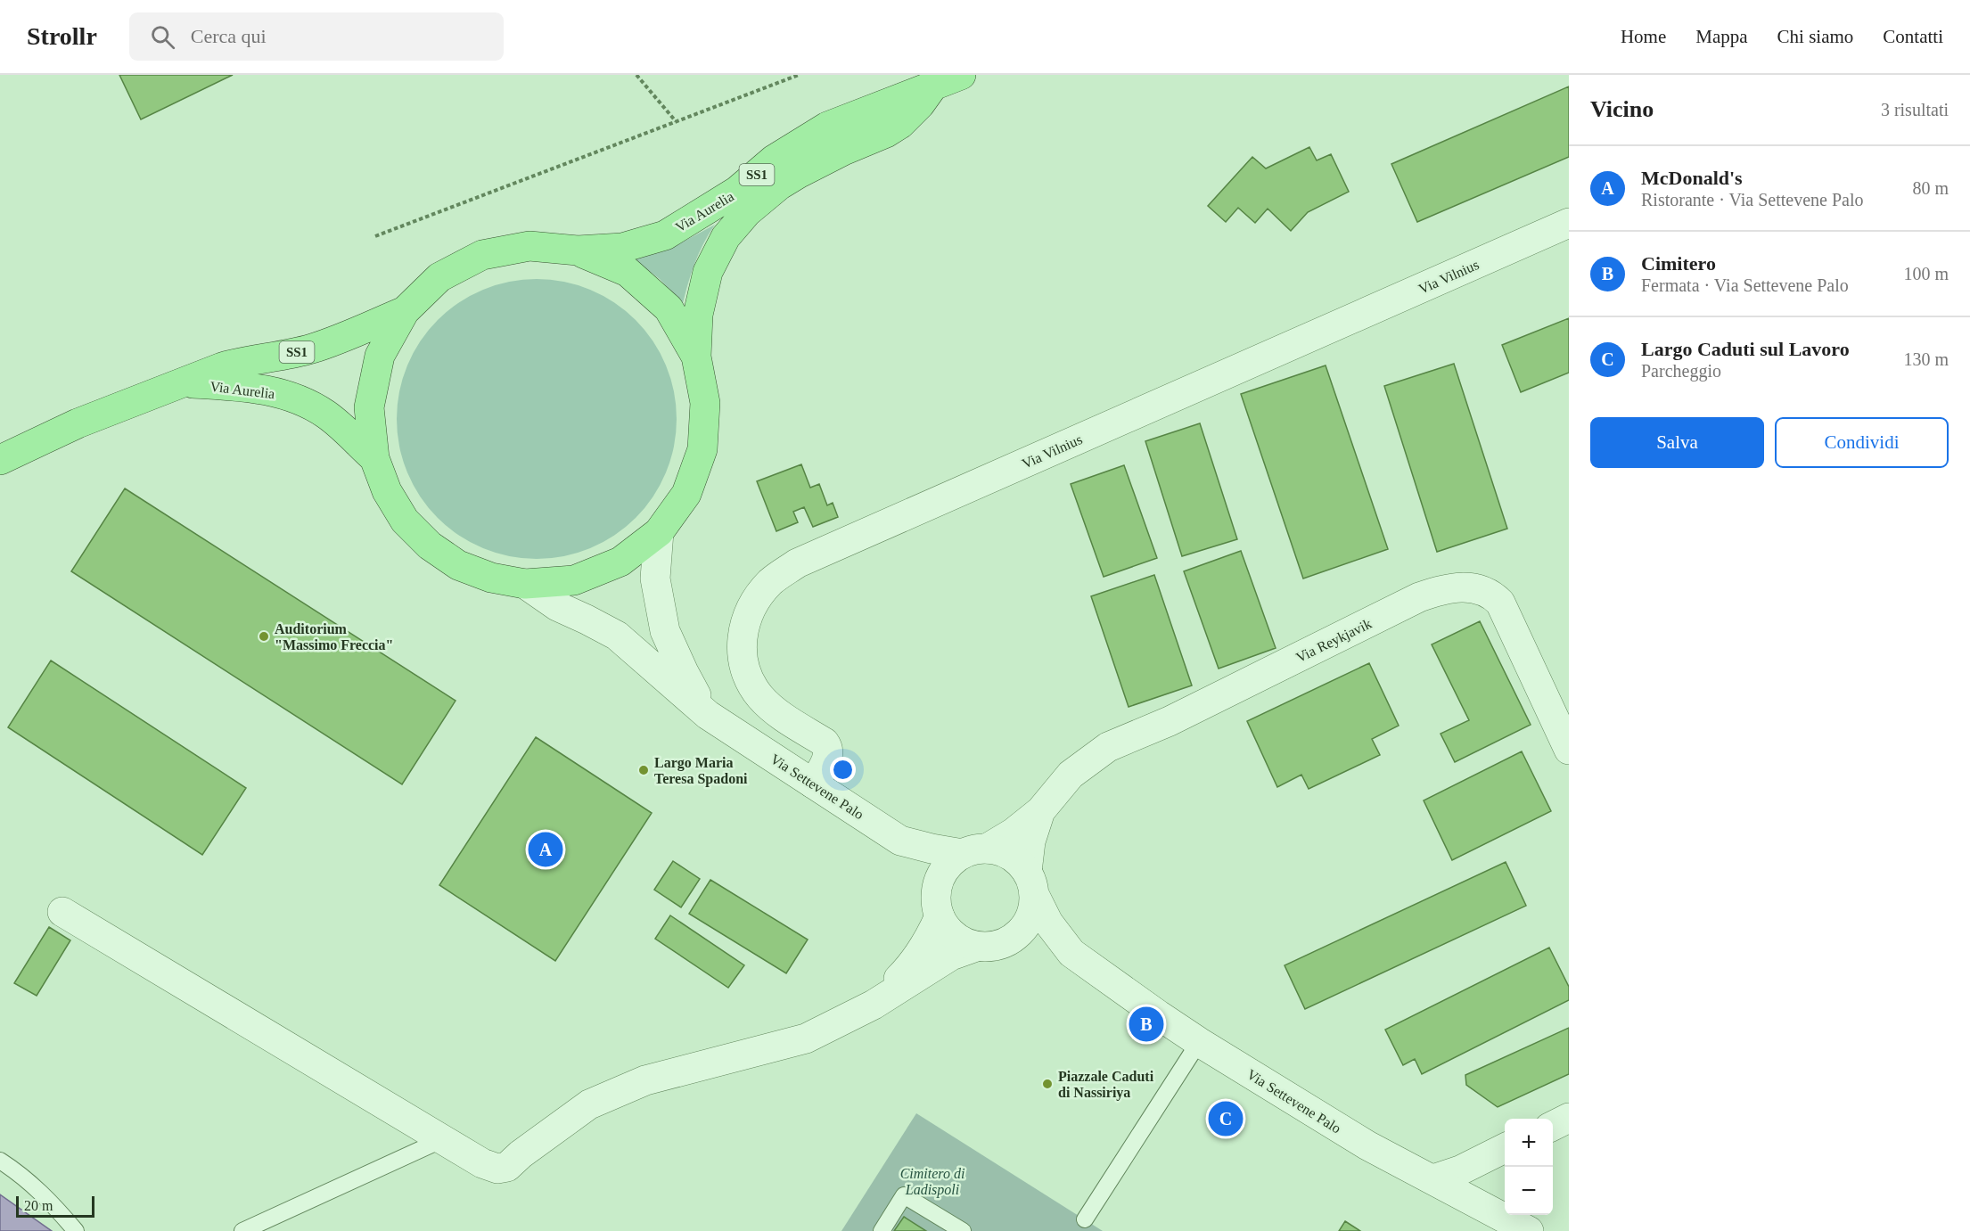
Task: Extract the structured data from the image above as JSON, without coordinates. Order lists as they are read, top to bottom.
{
  "streets": {
    "main road": ["SS1", "Via Aurelia"],
    "street": ["Via Vilnius", "Via Reykjavik", "Via Settevene Palo"]
  },
  "crossings": [
    ["Via Aurelia", "Via Settevene Palo"],
    ["Via Vilnius", "Via Settevene Palo"],
    ["Via Reykjavik", "Via Settevene Palo"]
  ],
  "parks": ["Cimitero di Ladispoli"],
  "places": ["Auditorium \"Massimo Freccia\"", "Largo Maria Teresa Spadoni", "Piazzale Caduti di Nassiriya"],
  "scale_bar": "20 m",
  "page": {
    "header": "Strollr",
    "search": "Cerca qui",
    "nav": [
      "Home",
      "Mappa",
      "Chi siamo",
      "Contatti"
    ],
    "heading": ["Vicino", "3 risultati"],
    "list": [
      {
        "mark": "A",
        "name": "McDonald's",
        "note": "Ristorante · Via Settevene Palo",
        "value": "80 m"
      },
      {
        "mark": "B",
        "name": "Cimitero",
        "note": "Fermata · Via Settevene Palo",
        "value": "100 m"
      },
      {
        "mark": "C",
        "name": "Largo Caduti sul Lavoro",
        "note": "Parcheggio",
        "value": "130 m"
      }
    ],
    "buttons": ["Salva", "Condividi"],
    "pins": ["A", "B", "C"],
    "map_buttons": ["+", "−"],
    "scale": "20 m"
  }
}
